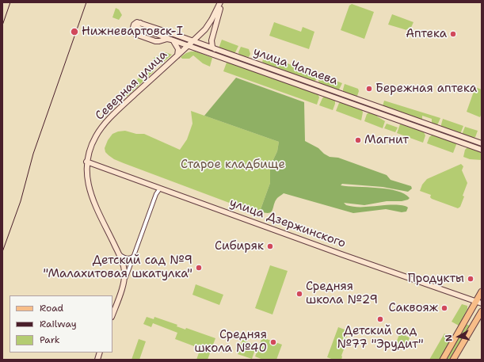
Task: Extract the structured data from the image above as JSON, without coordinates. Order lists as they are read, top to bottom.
{
  "streets": {
    "main road": ["улица Чапаева", "Северная улица", "улица Дзержинского"]
  },
  "crossings": [
    ["улица Чапаева", "Северная улица"],
    ["Северная улица", "улица Дзержинского"]
  ],
  "parks": ["Старое кладбище"],
  "places": [
    "Нижневартовск-I",
    "Аптека",
    "Бережная аптека",
    "Магнит",
    "Сибиряк",
    "Детский сад №9 \"Малахитовая шкатулка\"",
    "Продукты",
    "Средняя школа №29",
    "Саквояж",
    "Детский сад №77 \"Эрудит\"",
    "Средняя школа №40"
  ],
  "legend": ["Road", "Railway", "Park"],
  "north": "left"
}
